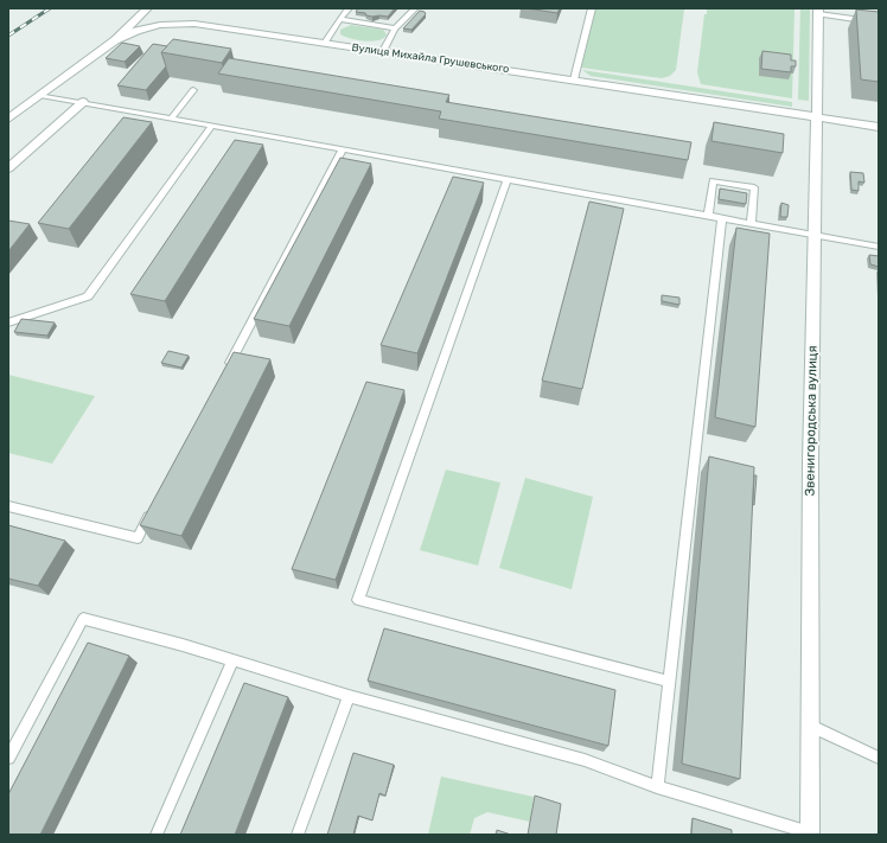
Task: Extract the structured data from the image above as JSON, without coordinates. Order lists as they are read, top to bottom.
{
  "streets": {
    "street": ["Вулиця Михайла Грушевського", "Звенигородська вулиця"]
  },
  "crossings": [
    ["Вулиця Михайла Грушевського", "Звенигородська вулиця"]
  ]
}
